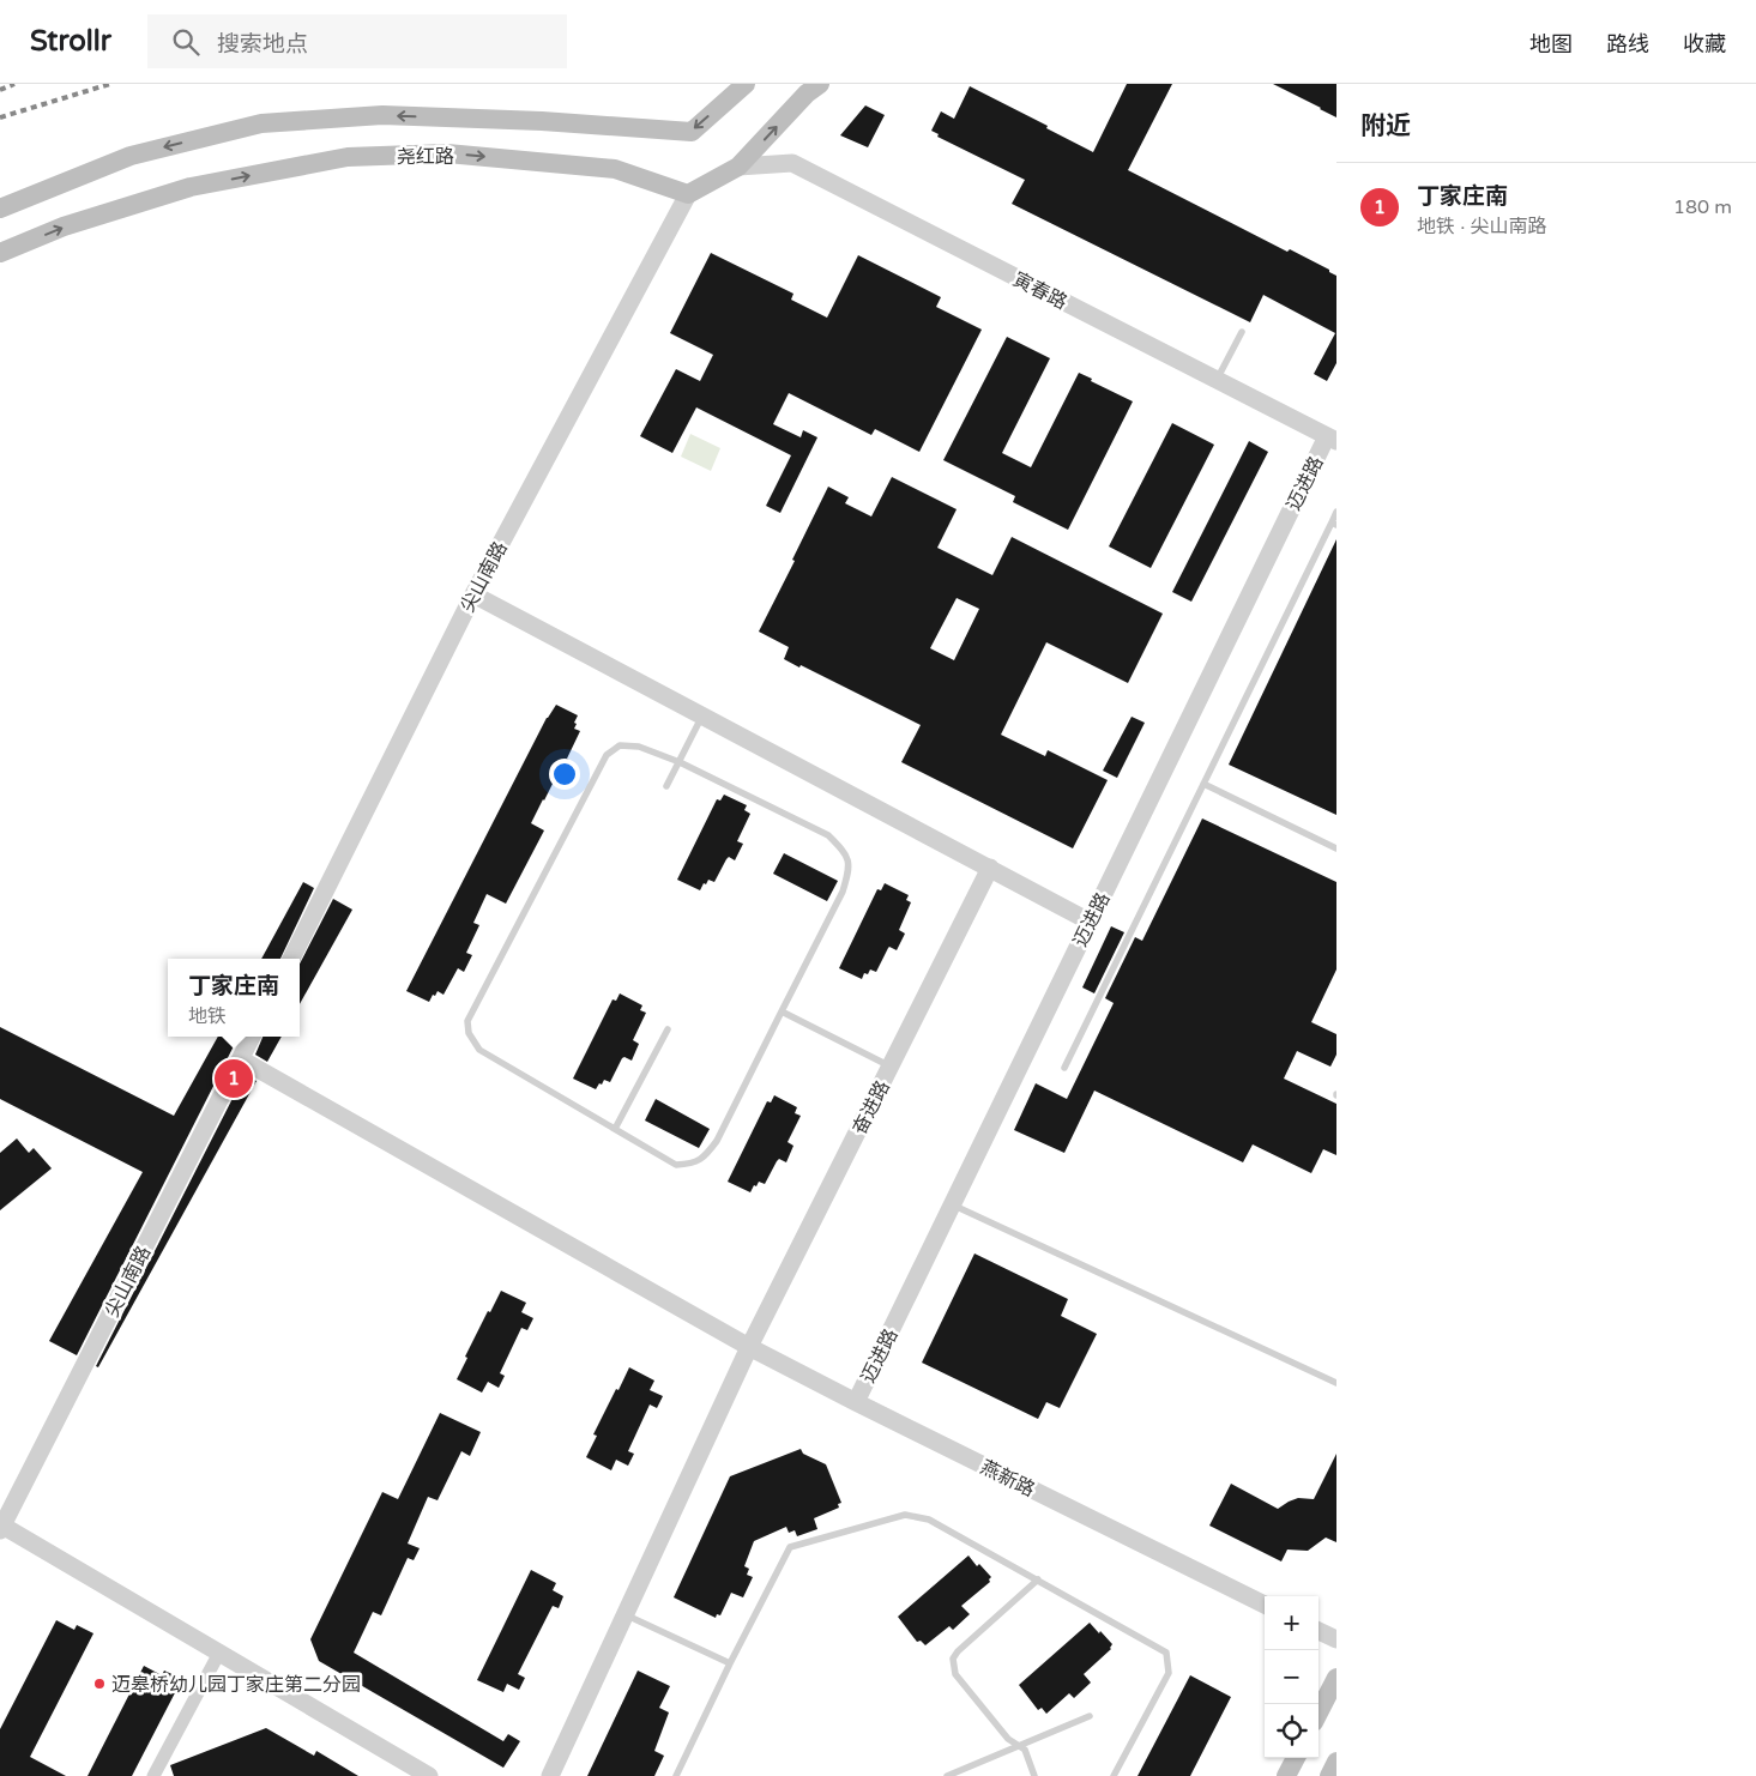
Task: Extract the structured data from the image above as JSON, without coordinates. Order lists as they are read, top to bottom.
{
  "streets": {
    "main road": ["尧红路"],
    "street": [
      "寅春路",
      "迈进路",
      "尖山南路",
      "奋进路",
      "燕新路"
    ]
  },
  "crossings": [
    ["尧红路", "尖山南路"],
    ["寅春路", "迈进路"],
    ["迈进路", "燕新路"],
    ["尖山南路", "燕新路"],
    ["奋进路", "燕新路"]
  ],
  "places": ["迈皋桥幼儿园丁家庄第二分园"],
  "page": {
    "header": "Strollr",
    "search": "搜索地点",
    "nav": ["地图", "路线", "收藏"],
    "heading": "附近",
    "list": [
      {
        "mark": "1",
        "name": "丁家庄南",
        "note": "地铁 · 尖山南路",
        "value": "180 m"
      }
    ],
    "popup": ["丁家庄南", "地铁"],
    "pins": "1",
    "map_buttons": ["+", "−"]
  }
}
